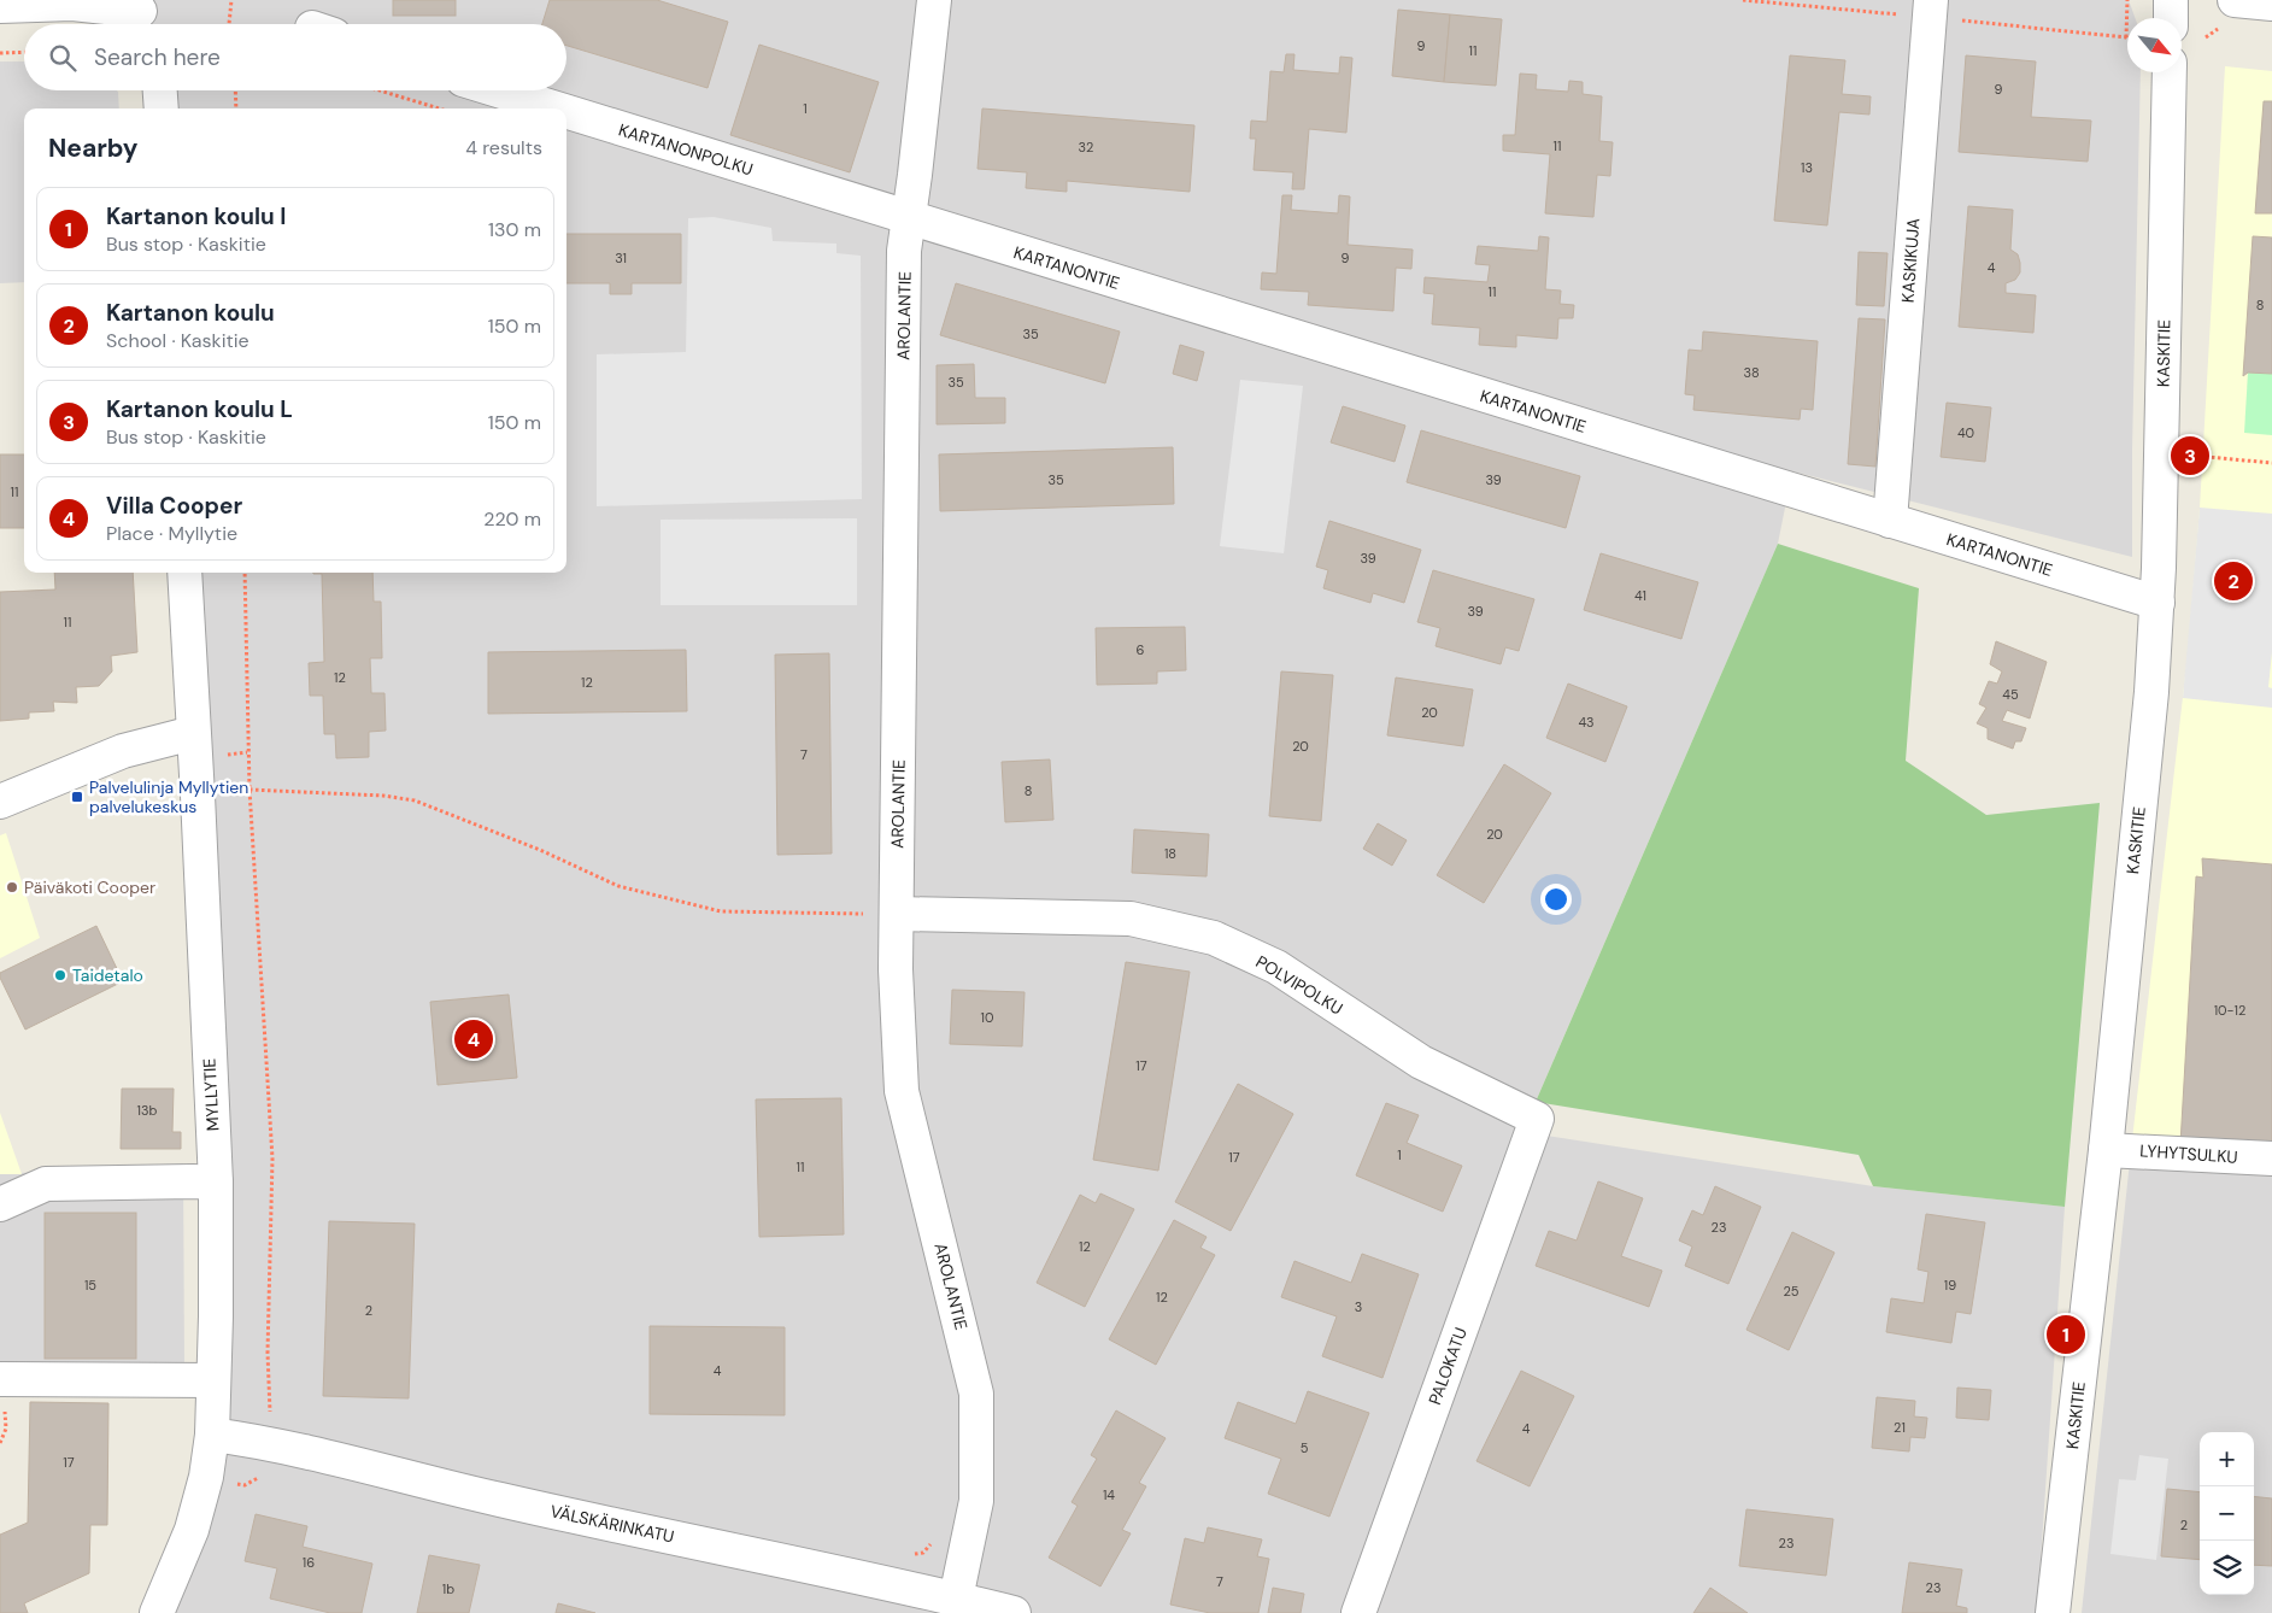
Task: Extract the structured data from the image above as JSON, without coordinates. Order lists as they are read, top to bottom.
{
  "streets": {
    "street": [
      "KARTANONPOLKU",
      "KASKIKUJA",
      "KARTANONTIE",
      "AROLANTIE",
      "KASKITIE",
      "POLVIPOLKU",
      "MYLLYTIE",
      "LYHYTSULKU",
      "PALOKATU",
      "VÄLSKÄRINKATU"
    ]
  },
  "crossings": [
    ["KARTANONPOLKU", "KARTANONTIE"],
    ["KARTANONPOLKU", "AROLANTIE"],
    ["KASKIKUJA", "KARTANONTIE"],
    ["KARTANONTIE", "AROLANTIE"],
    ["KARTANONTIE", "KASKITIE"],
    ["AROLANTIE", "POLVIPOLKU"],
    ["AROLANTIE", "VÄLSKÄRINKATU"],
    ["KASKITIE", "LYHYTSULKU"],
    ["POLVIPOLKU", "PALOKATU"],
    ["MYLLYTIE", "VÄLSKÄRINKATU"]
  ],
  "places": {
    "transit": ["Palvelulinja Myllytien palvelukeskus"],
    "other": ["Päiväkoti Cooper", "Taidetalo"]
  },
  "house_numbers": [
    "9",
    "11",
    "9",
    "1",
    "11",
    "32",
    "13",
    "31",
    "9",
    "4",
    "11",
    "8",
    "35",
    "38",
    "35",
    "40",
    "35",
    "39",
    "11",
    "39",
    "41",
    "39",
    "11",
    "6",
    "12",
    "12",
    "45",
    "20",
    "43",
    "20",
    "7",
    "8",
    "20",
    "18",
    "10-12",
    "10",
    "17",
    "13b",
    "1",
    "17",
    "11",
    "23",
    "12",
    "15",
    "19",
    "25",
    "12",
    "3",
    "2",
    "4",
    "21",
    "4",
    "5",
    "17",
    "14",
    "2",
    "23",
    "16",
    "7",
    "23",
    "1b"
  ],
  "north": "bottom right",
  "page": {
    "search": "Search here",
    "heading": ["Nearby", "4 results"],
    "list": [
      {
        "mark": "1",
        "name": "Kartanon koulu I",
        "note": "Bus stop · Kaskitie",
        "value": "130 m"
      },
      {
        "mark": "2",
        "name": "Kartanon koulu",
        "note": "School · Kaskitie",
        "value": "150 m"
      },
      {
        "mark": "3",
        "name": "Kartanon koulu L",
        "note": "Bus stop · Kaskitie",
        "value": "150 m"
      },
      {
        "mark": "4",
        "name": "Villa Cooper",
        "note": "Place · Myllytie",
        "value": "220 m"
      }
    ],
    "pins": [
      "3",
      "2",
      "4",
      "1"
    ],
    "map_buttons": ["+", "−"]
  }
}
